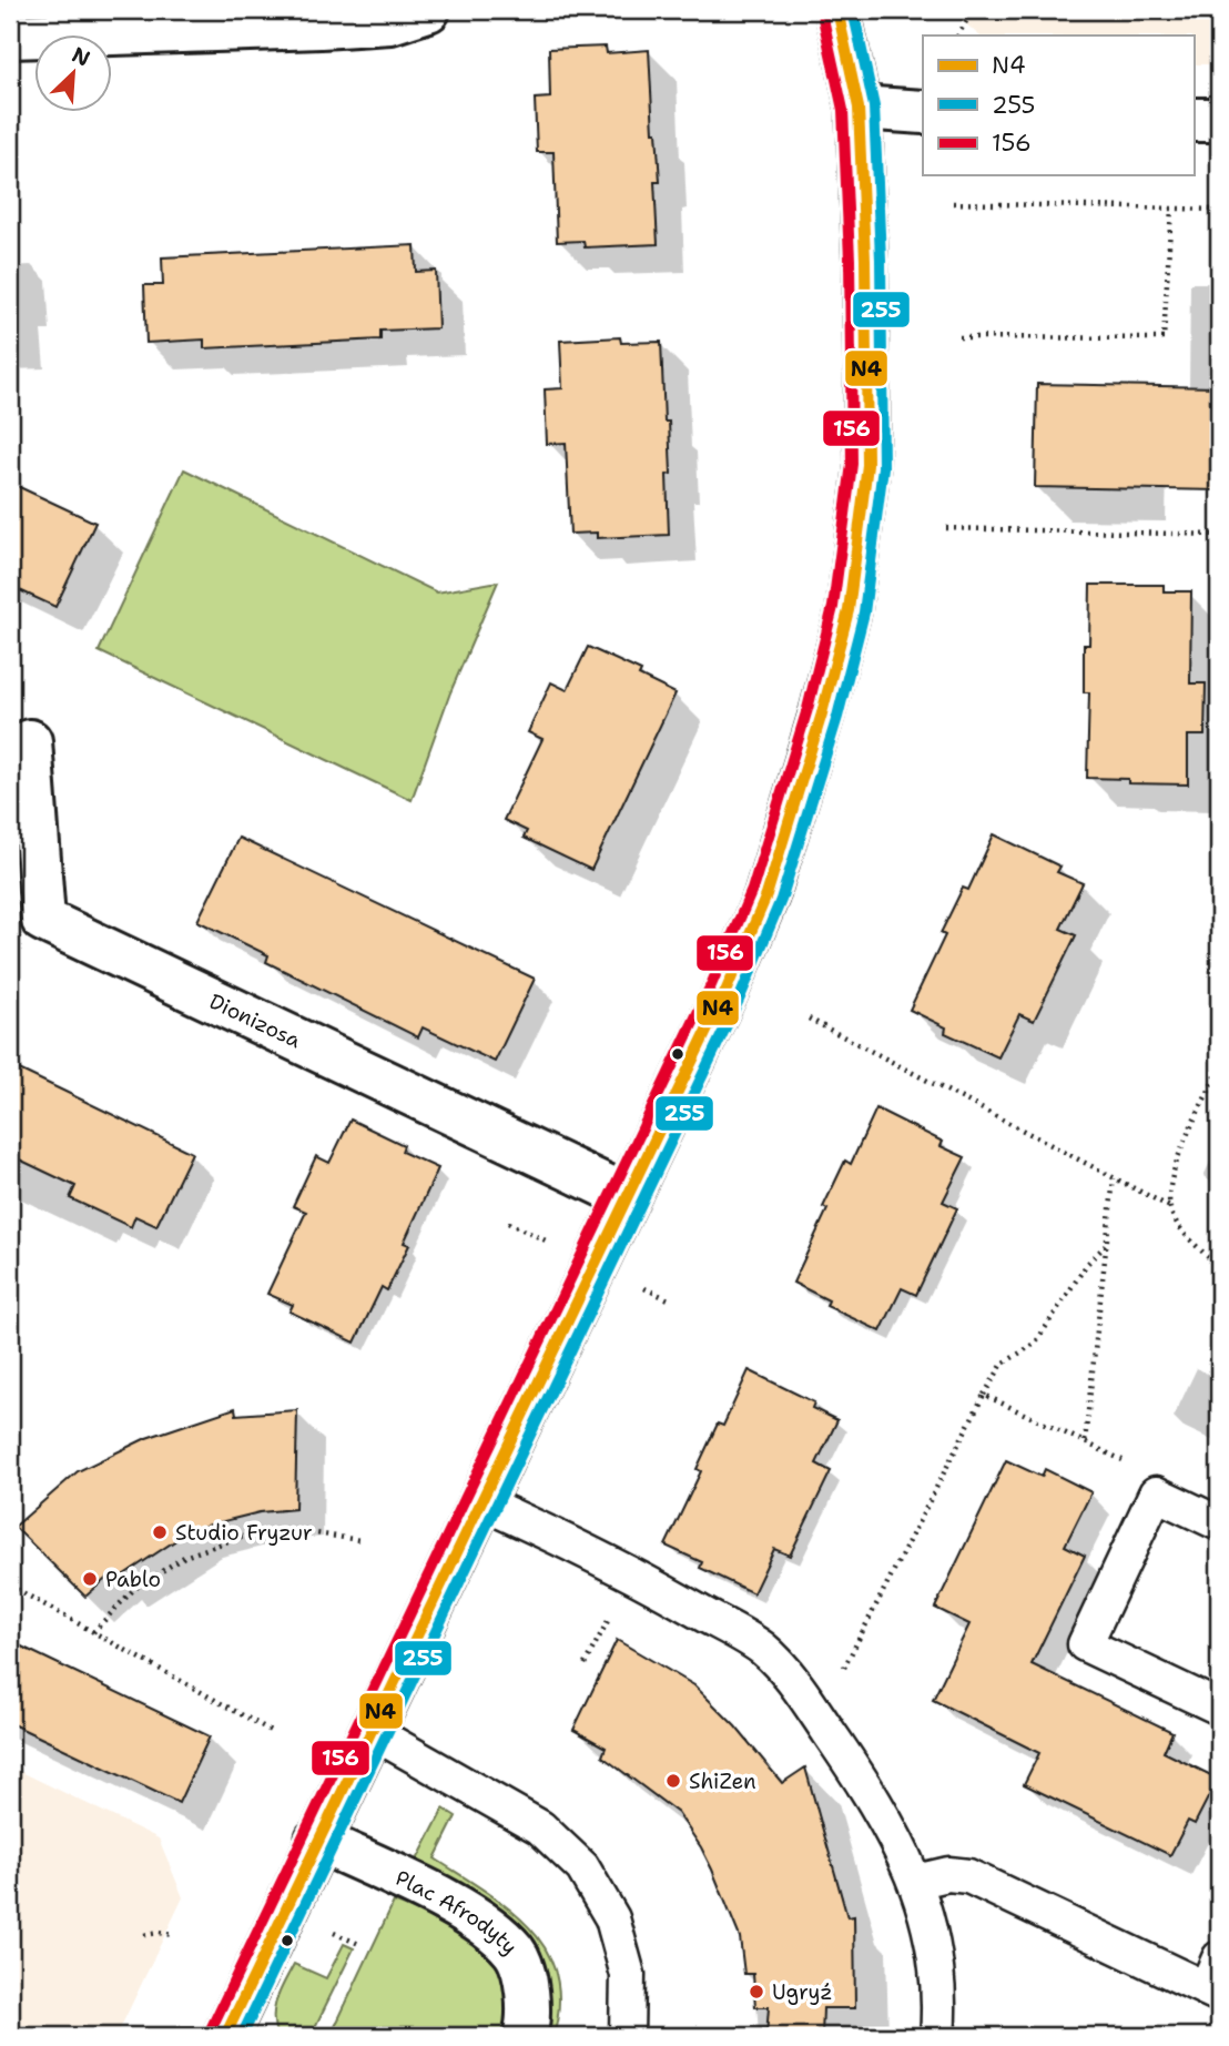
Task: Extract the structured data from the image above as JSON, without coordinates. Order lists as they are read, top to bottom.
{
  "streets": {
    "street": ["Dionizosa", "Plac Afrodyty"]
  },
  "places": [
    "Studio Fryzur",
    "Pablo",
    "ShiZen",
    "Ugryź"
  ],
  "lines": ["transit line N4", "transit line 255", "transit line 156"],
  "legend": ["N4", "255", "156"],
  "north": "top right"
}
